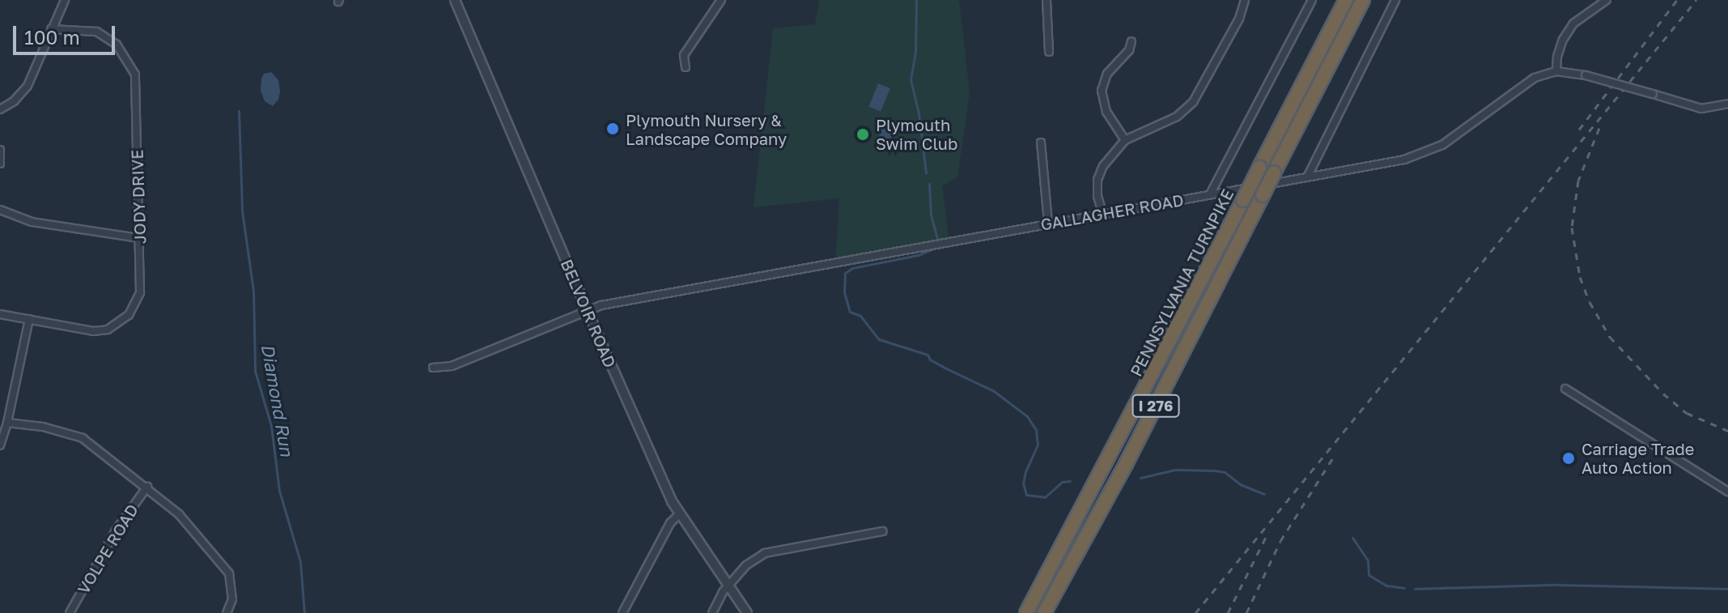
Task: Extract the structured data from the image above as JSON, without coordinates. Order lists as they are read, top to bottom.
{
  "streets": {
    "highway": ["PENNSYLVANIA TURNPIKE", "I 276"],
    "street": [
      "JODY DRIVE",
      "GALLAGHER ROAD",
      "BELVOIR ROAD",
      "VOLPE ROAD"
    ]
  },
  "crossings": [
    ["GALLAGHER ROAD", "BELVOIR ROAD"]
  ],
  "water": ["Diamond Run"],
  "places": ["Plymouth Nursery & Landscape Company", "Plymouth Swim Club", "Carriage Trade Auto Action"],
  "scale_bar": "100 m"
}
